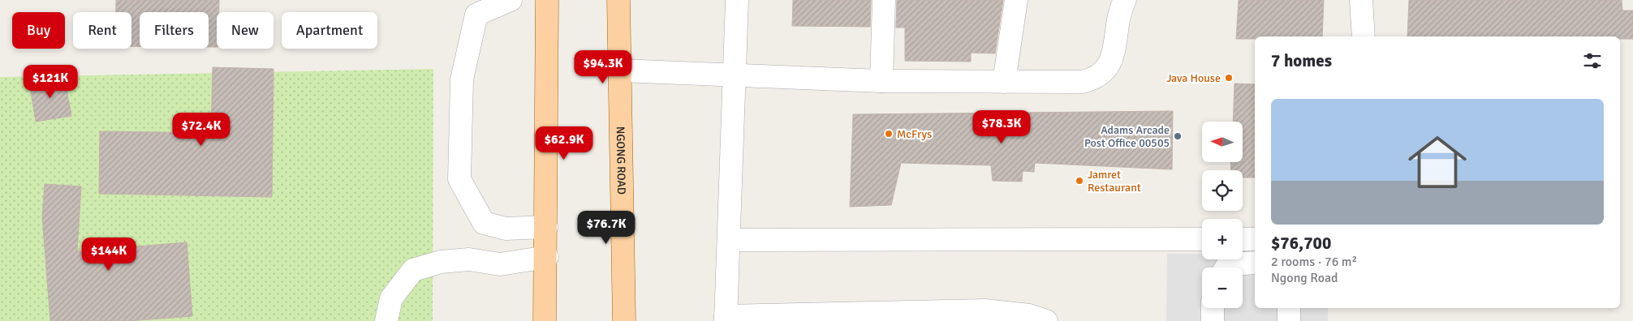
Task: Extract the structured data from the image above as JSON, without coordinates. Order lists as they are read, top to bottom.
{
  "streets": {
    "main road": ["NGONG ROAD"]
  },
  "places": [
    "Java House",
    "McFrys",
    "Adams Arcade Post Office 00505",
    "Jamret Restaurant"
  ],
  "north": "left",
  "page": {
    "chip": [
      "Buy",
      "Rent",
      "Filters",
      "New",
      "Apartment"
    ],
    "heading": "7 homes",
    "price": [
      "$94.3K",
      "$121K",
      "$78.3K",
      "$72.4K",
      "$62.9K",
      "$76.7K",
      "$144K"
    ],
    "list": [
      {
        "name": "$76,700",
        "note": "2 rooms · 76 m² · Ngong Road"
      }
    ],
    "map_buttons": ["+", "−"]
  }
}
